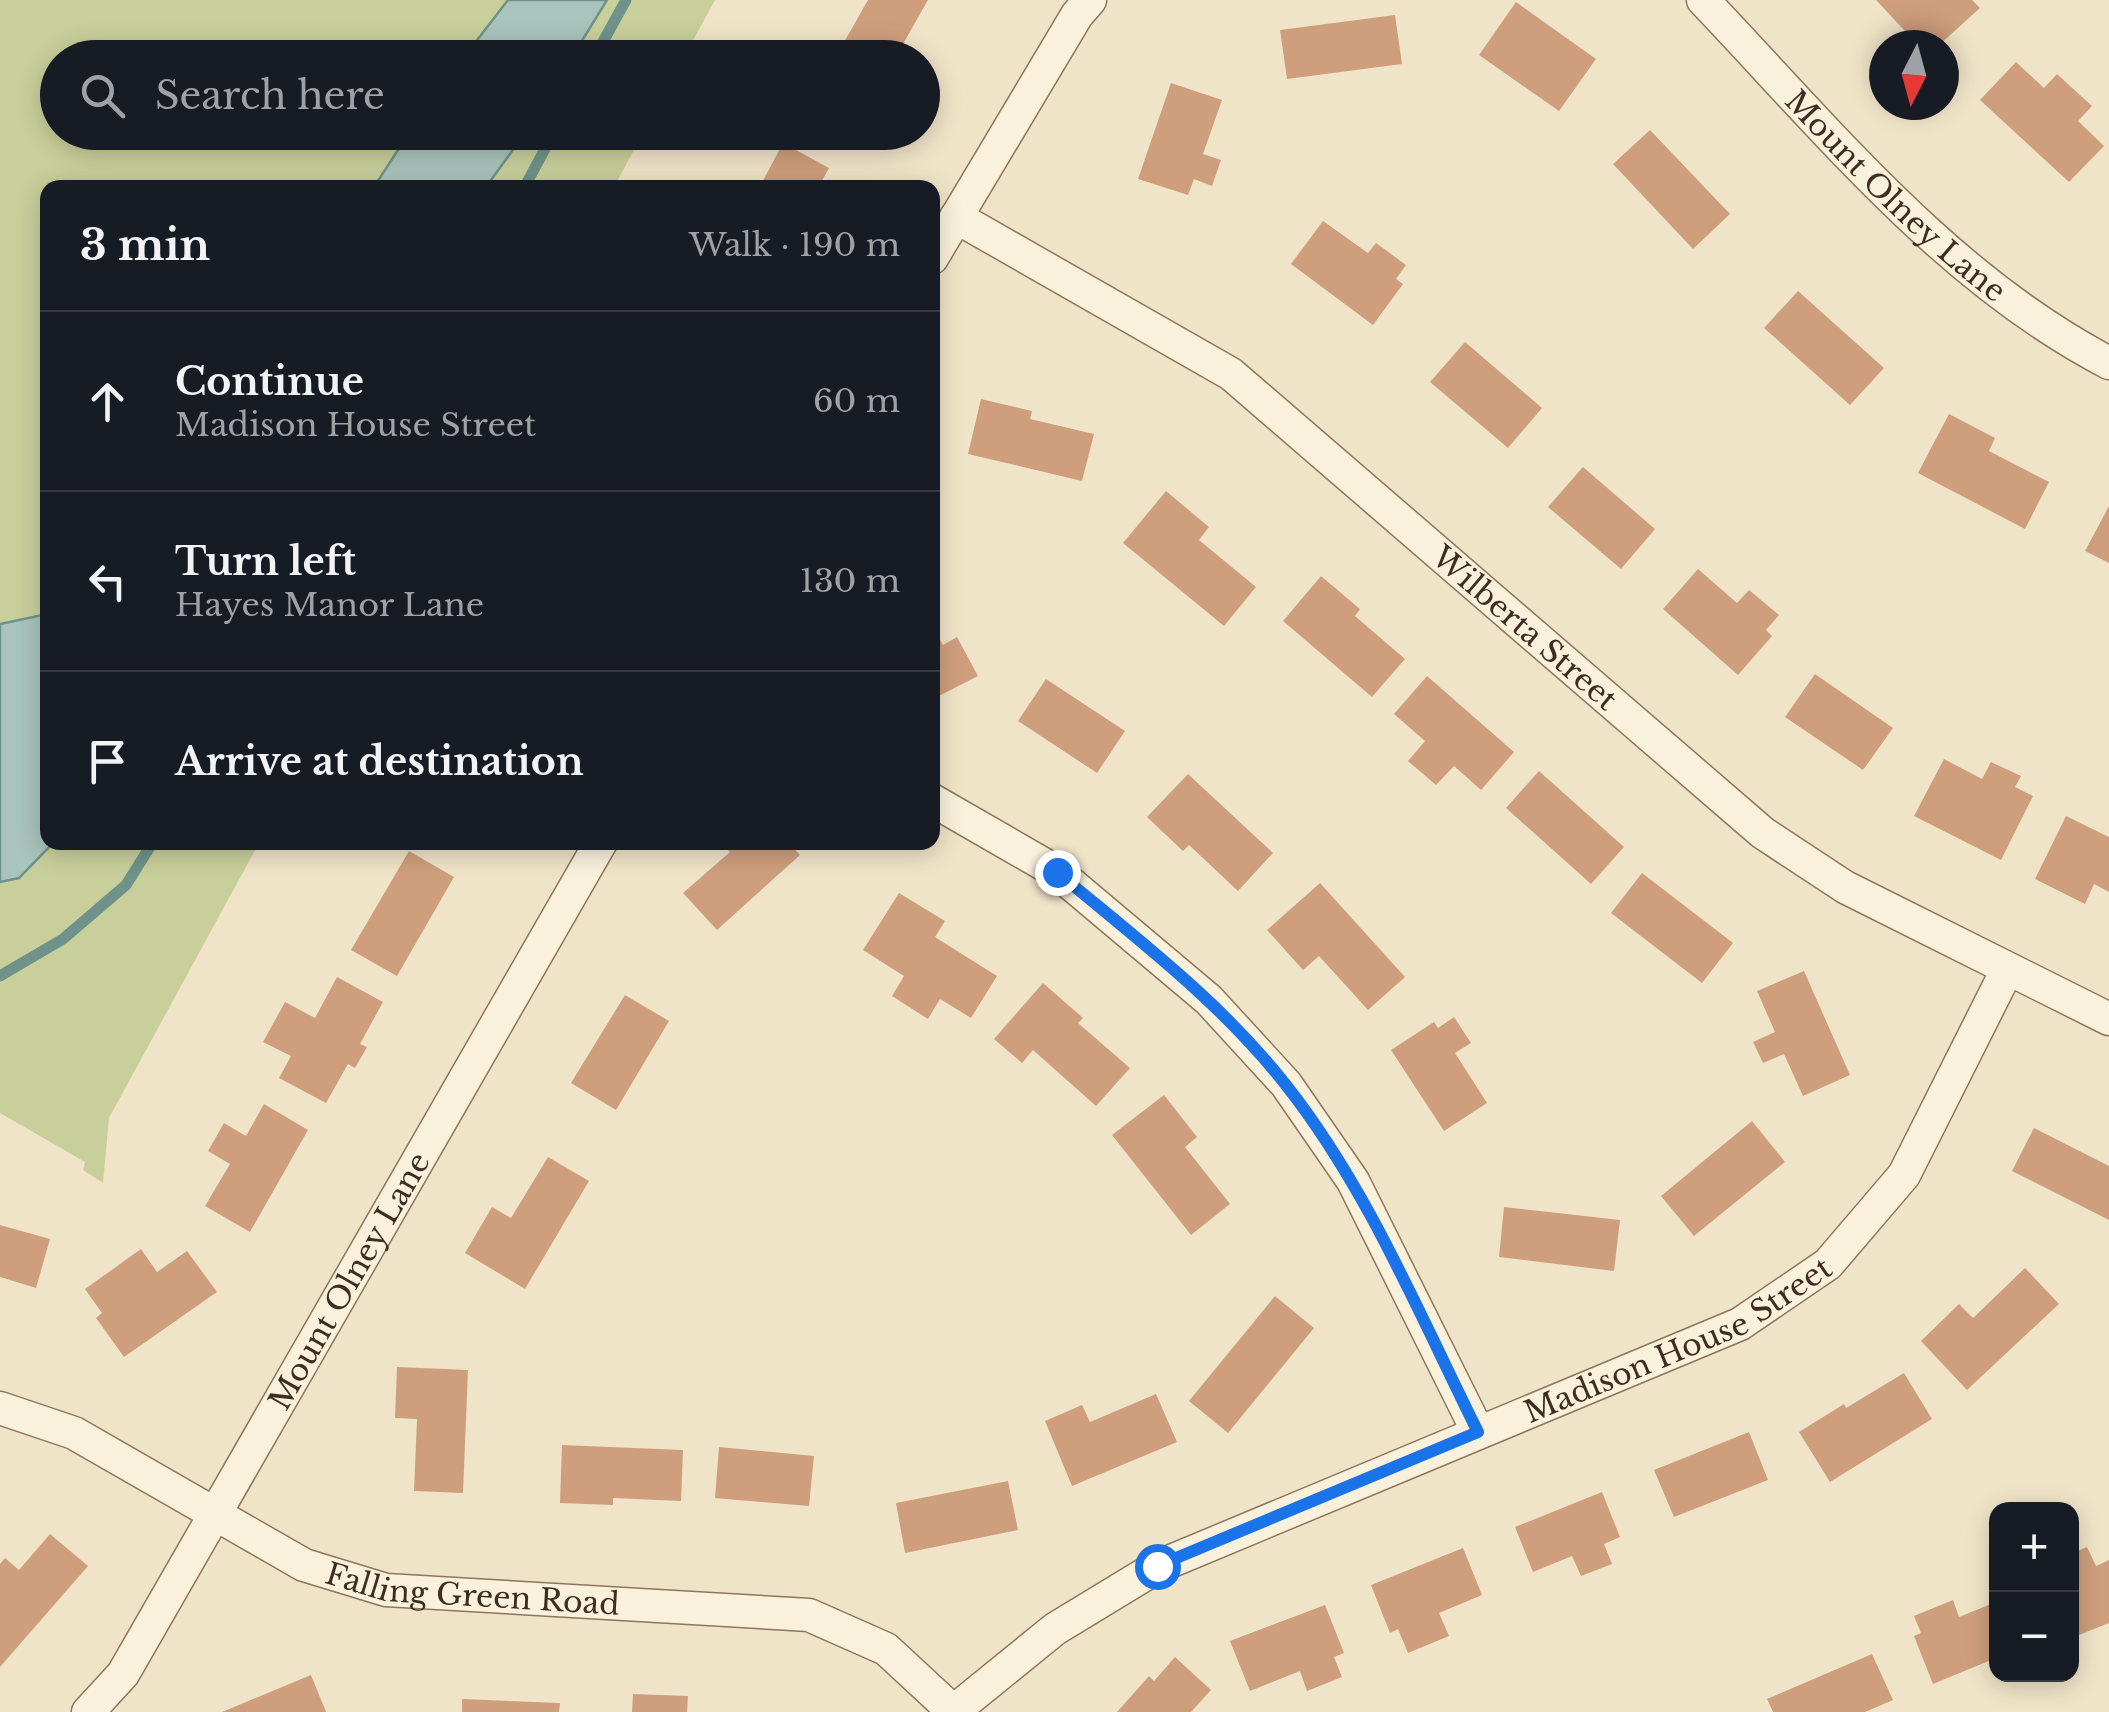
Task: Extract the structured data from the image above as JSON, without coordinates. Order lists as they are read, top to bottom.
{
  "streets": {
    "street": [
      "Mount Olney Lane",
      "Wilberta Street",
      "Madison House Street",
      "Falling Green Road"
    ]
  },
  "crossings": [
    ["Mount Olney Lane", "Falling Green Road"],
    ["Wilberta Street", "Madison House Street"],
    ["Madison House Street", "Falling Green Road"]
  ],
  "north": "bottom",
  "page": {
    "search": "Search here",
    "heading": ["3 min", "Walk · 190 m"],
    "list": [
      ["Continue", "Madison House Street", "60 m"],
      ["Turn left", "Hayes Manor Lane", "130 m"],
      "Arrive at destination"
    ],
    "map_buttons": ["+", "−"]
  }
}
